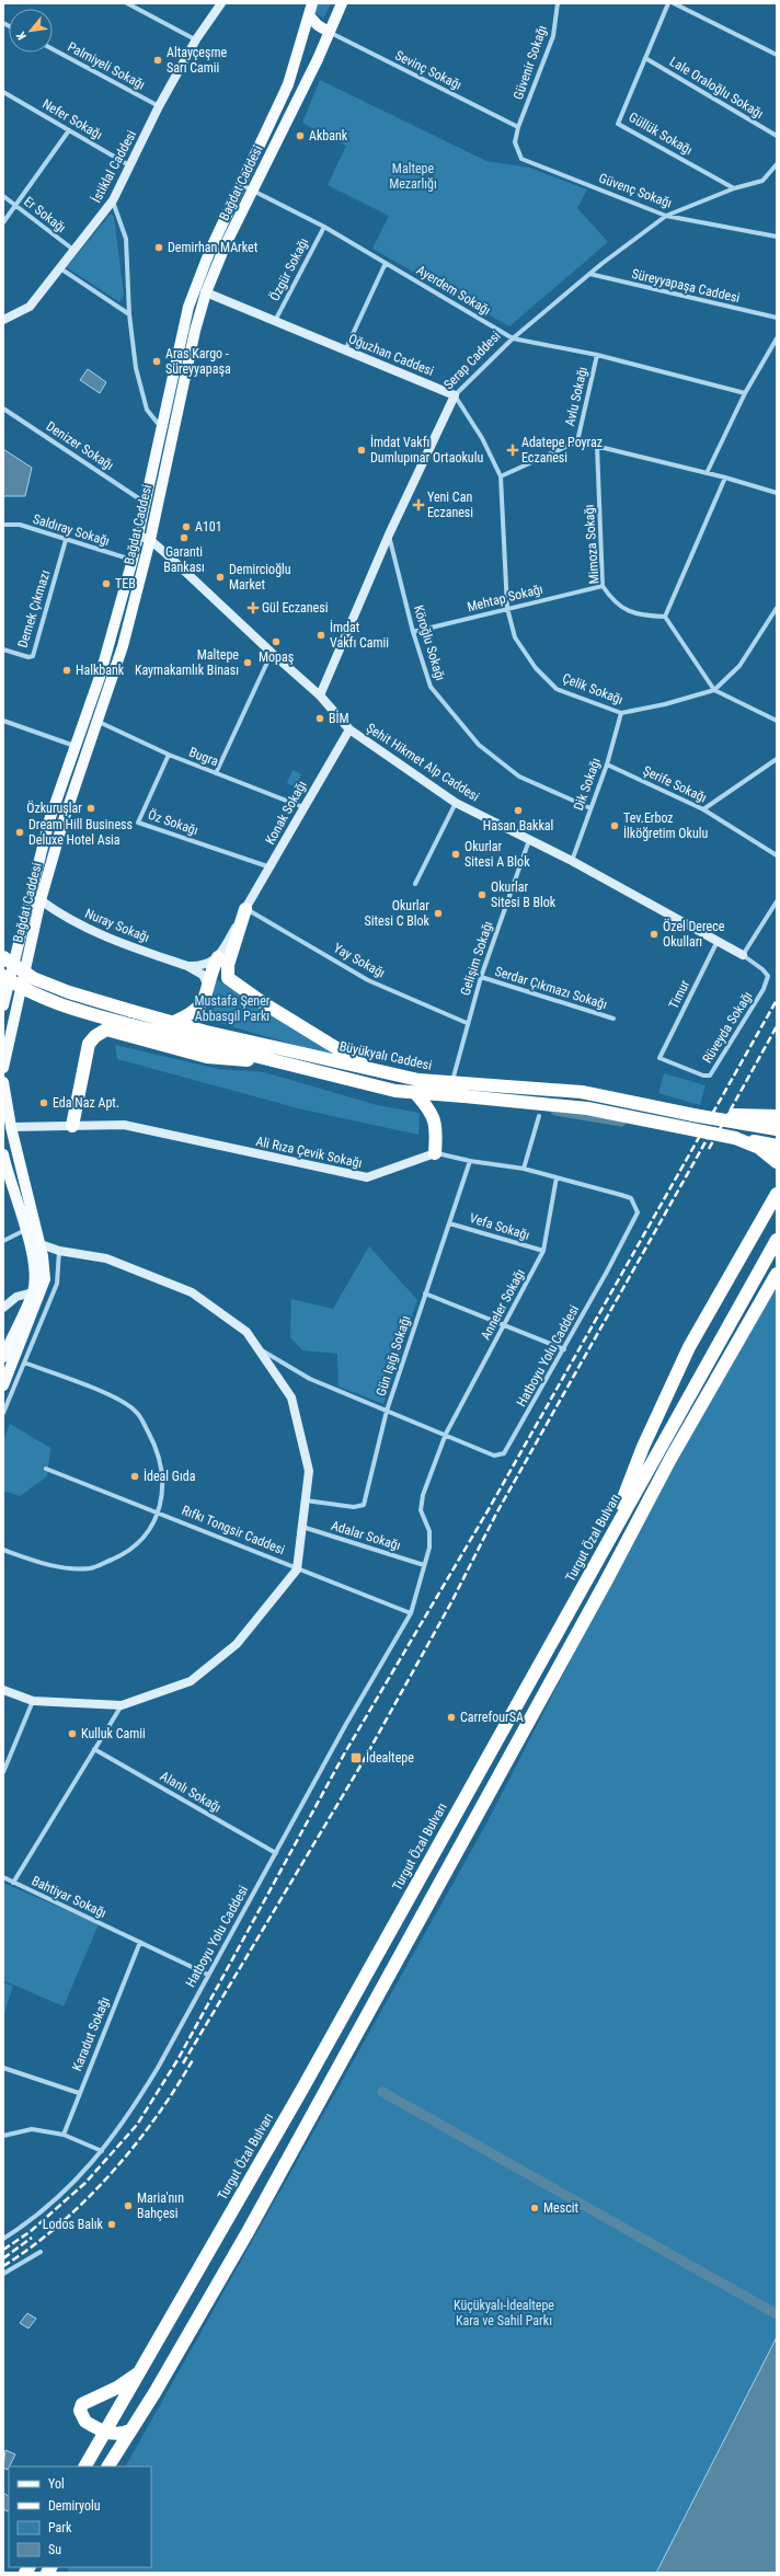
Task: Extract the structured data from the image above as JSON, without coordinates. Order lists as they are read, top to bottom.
{
  "streets": {
    "highway": ["Büyükyalı Caddesi", "Turgut Özal Bulvarı"],
    "main road": ["Bağdat Caddesi"],
    "street": [
      "Güvenir Sokağı",
      "Palmiyeli Sokağı",
      "Sevinç Sokağı",
      "Lale Oraloğlu Sokağı",
      "Nefer Sokağı",
      "Güllük Sokağı",
      "İstiklal Caddesi",
      "Güvenç Sokağı",
      "Er Sokağı",
      "Özgür Sokağı",
      "Süreyyapaşa Caddesi",
      "Ayerdem Sokağı",
      "Oğuzhan Caddesi",
      "Serap Caddesi",
      "Avlu Sokağı",
      "Denizer Sokağı",
      "Saldıray Sokağı",
      "Mimoza Sokağı",
      "Mehtap Sokağı",
      "Demek Çıkmazı",
      "Köroğlu Sokağı",
      "Çelik Sokağı",
      "Bugra",
      "Şehit Hikmet Alp Caddesi",
      "Dik Sokağı",
      "Şerife Sokağı",
      "Konak Sokağı",
      "Öz Sokağı",
      "Nuray Sokağı",
      "Gelişim Sokağı",
      "Yay Sokağı",
      "Serdar Çıkmazı Sokağı",
      "Timur",
      "Rüveyda Sokağı",
      "Ali Rıza Çevik Sokağı",
      "Vefa Sokağı",
      "Anneler Sokağı",
      "Gün Işığı Sokağı",
      "Hatboyu Yolu Caddesi",
      "Rıfkı Tongsir Caddesi",
      "Adalar Sokağı",
      "Alanlı Sokağı",
      "Bahtiyar Sokağı",
      "Karadut Sokağı"
    ]
  },
  "crossings": [
    ["Güvenir Sokağı", "Sevinç Sokağı"],
    ["Güvenir Sokağı", "Güvenç Sokağı"],
    ["Palmiyeli Sokağı", "İstiklal Caddesi"],
    ["Sevinç Sokağı", "Bağdat Caddesi"],
    ["Sevinç Sokağı", "Güvenç Sokağı"],
    ["Lale Oraloğlu Sokağı", "Güllük Sokağı"],
    ["Nefer Sokağı", "İstiklal Caddesi"],
    ["Güllük Sokağı", "Serap Caddesi"],
    ["İstiklal Caddesi", "Er Sokağı"],
    ["Bağdat Caddesi", "Ayerdem Sokağı"],
    ["Bağdat Caddesi", "Oğuzhan Caddesi"],
    ["Bağdat Caddesi", "Denizer Sokağı"],
    ["Bağdat Caddesi", "Saldıray Sokağı"],
    ["Bağdat Caddesi", "Bugra"],
    ["Bağdat Caddesi", "Şehit Hikmet Alp Caddesi"],
    ["Bağdat Caddesi", "Nuray Sokağı"],
    ["Güvenç Sokağı", "Serap Caddesi"],
    ["Özgür Sokağı", "Ayerdem Sokağı"],
    ["Özgür Sokağı", "Oğuzhan Caddesi"],
    ["Süreyyapaşa Caddesi", "Serap Caddesi"],
    ["Ayerdem Sokağı", "Serap Caddesi"],
    ["Ayerdem Sokağı", "Avlu Sokağı"],
    ["Oğuzhan Caddesi", "Serap Caddesi"],
    ["Serap Caddesi", "Köroğlu Sokağı"],
    ["Serap Caddesi", "Şehit Hikmet Alp Caddesi"],
    ["Saldıray Sokağı", "Demek Çıkmazı"],
    ["Mimoza Sokağı", "Mehtap Sokağı"],
    ["Mehtap Sokağı", "Köroğlu Sokağı"],
    ["Mehtap Sokağı", "Çelik Sokağı"],
    ["Köroğlu Sokağı", "Dik Sokağı"],
    ["Çelik Sokağı", "Dik Sokağı"],
    ["Bugra", "Konak Sokağı"],
    ["Bugra", "Öz Sokağı"],
    ["Şehit Hikmet Alp Caddesi", "Dik Sokağı"],
    ["Şehit Hikmet Alp Caddesi", "Konak Sokağı"],
    ["Şehit Hikmet Alp Caddesi", "Gelişim Sokağı"],
    ["Şehit Hikmet Alp Caddesi", "Timur"],
    ["Şehit Hikmet Alp Caddesi", "Rüveyda Sokağı"],
    ["Dik Sokağı", "Şerife Sokağı"],
    ["Konak Sokağı", "Öz Sokağı"],
    ["Konak Sokağı", "Yay Sokağı"],
    ["Gelişim Sokağı", "Yay Sokağı"],
    ["Gelişim Sokağı", "Serdar Çıkmazı Sokağı"],
    ["Gelişim Sokağı", "Büyükyalı Caddesi"],
    ["Timur", "Rüveyda Sokağı"],
    ["Vefa Sokağı", "Anneler Sokağı"],
    ["Vefa Sokağı", "Gün Işığı Sokağı"],
    ["Anneler Sokağı", "Hatboyu Yolu Caddesi"],
    ["Anneler Sokağı", "Adalar Sokağı"],
    ["Hatboyu Yolu Caddesi", "Rıfkı Tongsir Caddesi"],
    ["Hatboyu Yolu Caddesi", "Adalar Sokağı"],
    ["Hatboyu Yolu Caddesi", "Alanlı Sokağı"],
    ["Hatboyu Yolu Caddesi", "Bahtiyar Sokağı"],
    ["Alanlı Sokağı", "Bahtiyar Sokağı"],
    ["Bahtiyar Sokağı", "Karadut Sokağı"]
  ],
  "parks": ["Maltepe Mezarlığı", "Mustafa Şener Abbasgil Parkı", "Küçükyalı-İdealtepe Kara ve Sahil Parkı"],
  "places": {
    "other": [
      "Altayçeşme Sarı Camii",
      "Akbank",
      "Demirhan MArket",
      "Aras Kargo - Süreyyapaşa",
      "İmdat Vakfı Dumlupınar Ortaokulu",
      "A101",
      "Garanti Bankası",
      "Demircioğlu Market",
      "TEB",
      "İmdat Vakfı Camii",
      "Mopaş",
      "Maltepe Kaymakamlık Binası",
      "Halkbank",
      "BİM",
      "Özkuruşlar",
      "Hasan Bakkal",
      "Tev.Erboz İlköğretim Okulu",
      "Dream Hill Business Deluxe Hotel Asia",
      "Okurlar Sitesi A Blok",
      "Okurlar Sitesi B Blok",
      "Okurlar Sitesi C Blok",
      "Özel Derece Okulları",
      "Eda Naz Apt.",
      "İdeal Gıda",
      "CarrefourSA",
      "Kulluk Camii",
      "Maria'nın Bahçesi",
      "Mescit",
      "Lodos Balık"
    ],
    "health": ["Adatepe Poyraz Eczanesi", "Yeni Can Eczanesi", "Gül Eczanesi"],
    "transit": ["İdealtepe"]
  },
  "legend": [
    "Yol",
    "Demiryolu",
    "Park",
    "Su"
  ],
  "north": "bottom left"
}
